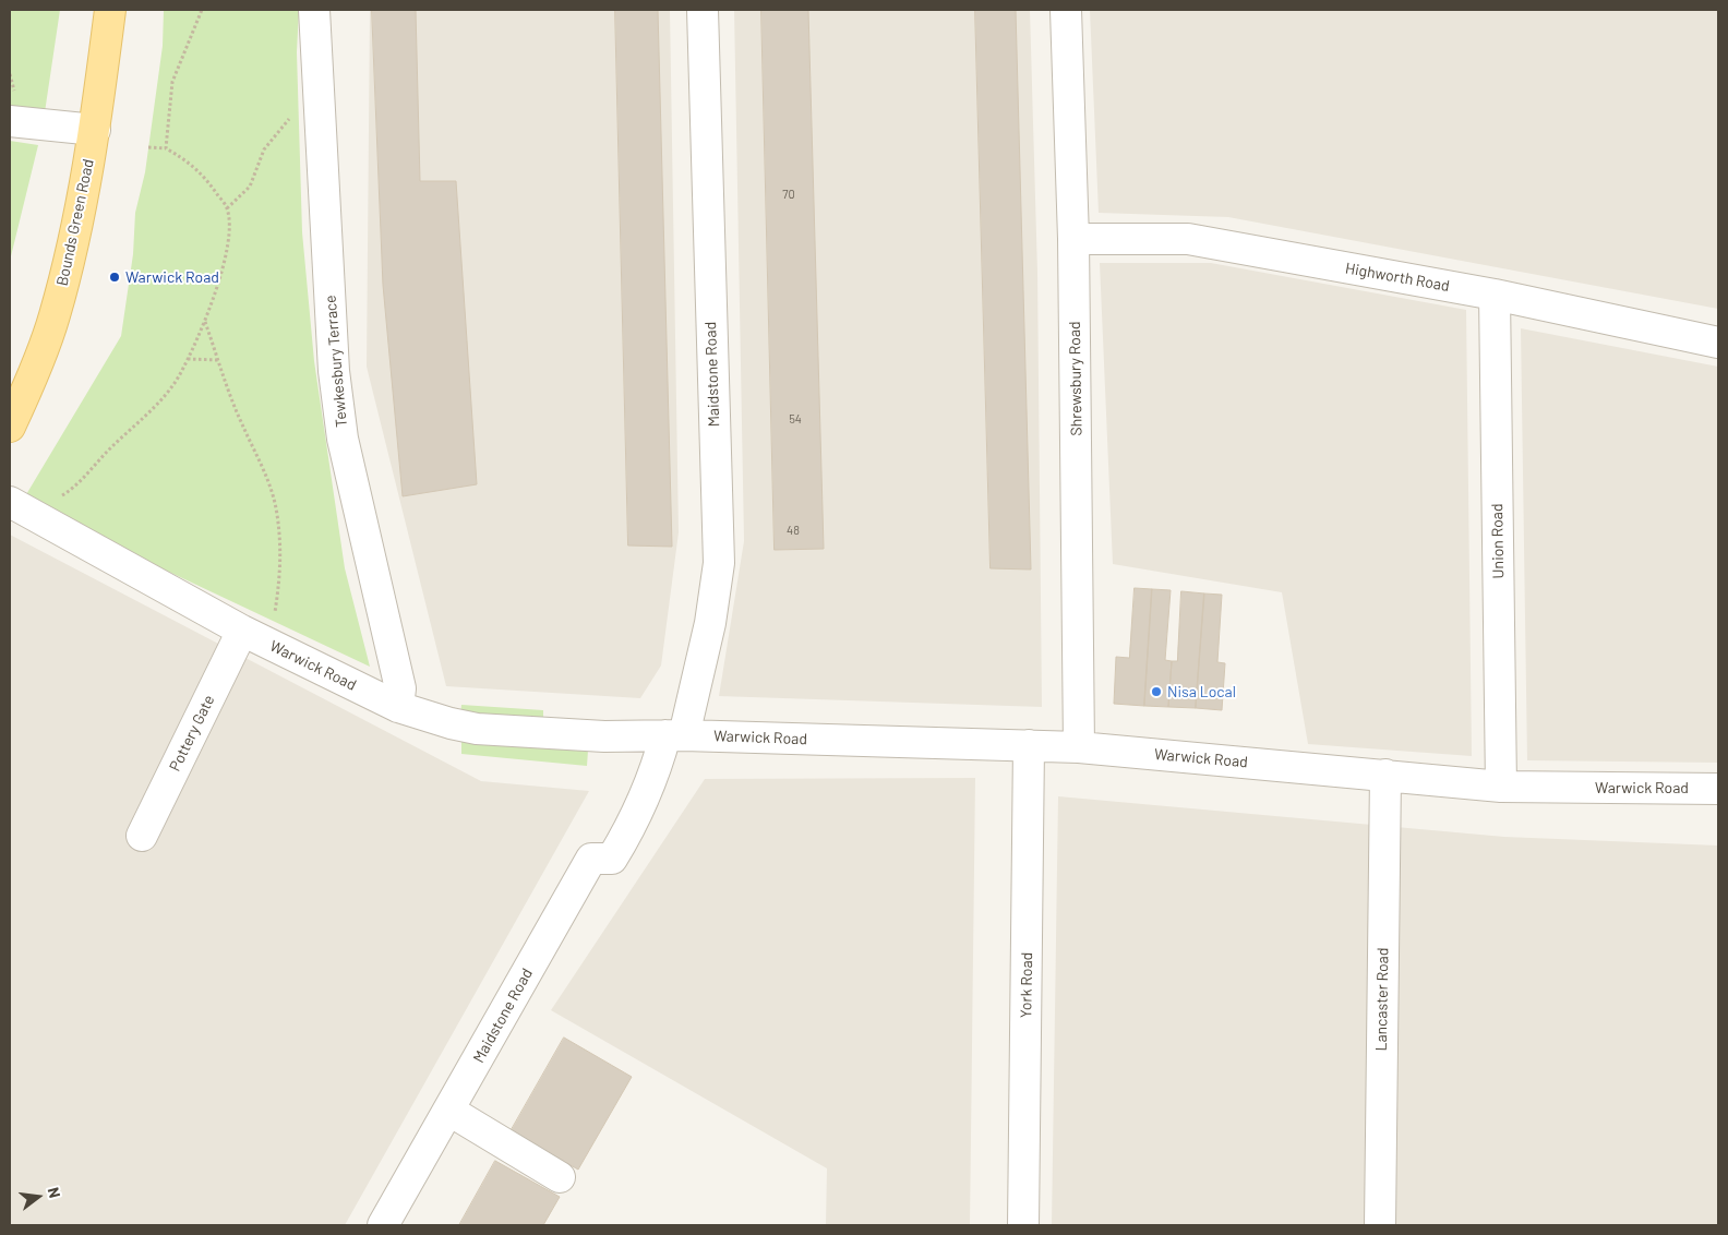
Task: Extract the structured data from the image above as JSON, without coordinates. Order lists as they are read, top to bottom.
{
  "streets": {
    "main road": ["Bounds Green Road"],
    "street": [
      "Highworth Road",
      "Tewkesbury Terrace",
      "Maidstone Road",
      "Shrewsbury Road",
      "Union Road",
      "Warwick Road",
      "Pottery Gate",
      "York Road",
      "Lancaster Road"
    ]
  },
  "crossings": [
    ["Highworth Road", "Shrewsbury Road"],
    ["Highworth Road", "Union Road"],
    ["Tewkesbury Terrace", "Warwick Road"],
    ["Maidstone Road", "Warwick Road"],
    ["Shrewsbury Road", "Warwick Road"],
    ["Union Road", "Warwick Road"],
    ["Warwick Road", "Pottery Gate"],
    ["Warwick Road", "York Road"],
    ["Warwick Road", "Lancaster Road"]
  ],
  "places": ["Warwick Road", "Nisa Local"],
  "house_numbers": ["70", "54", "48"],
  "north": "right"
}
